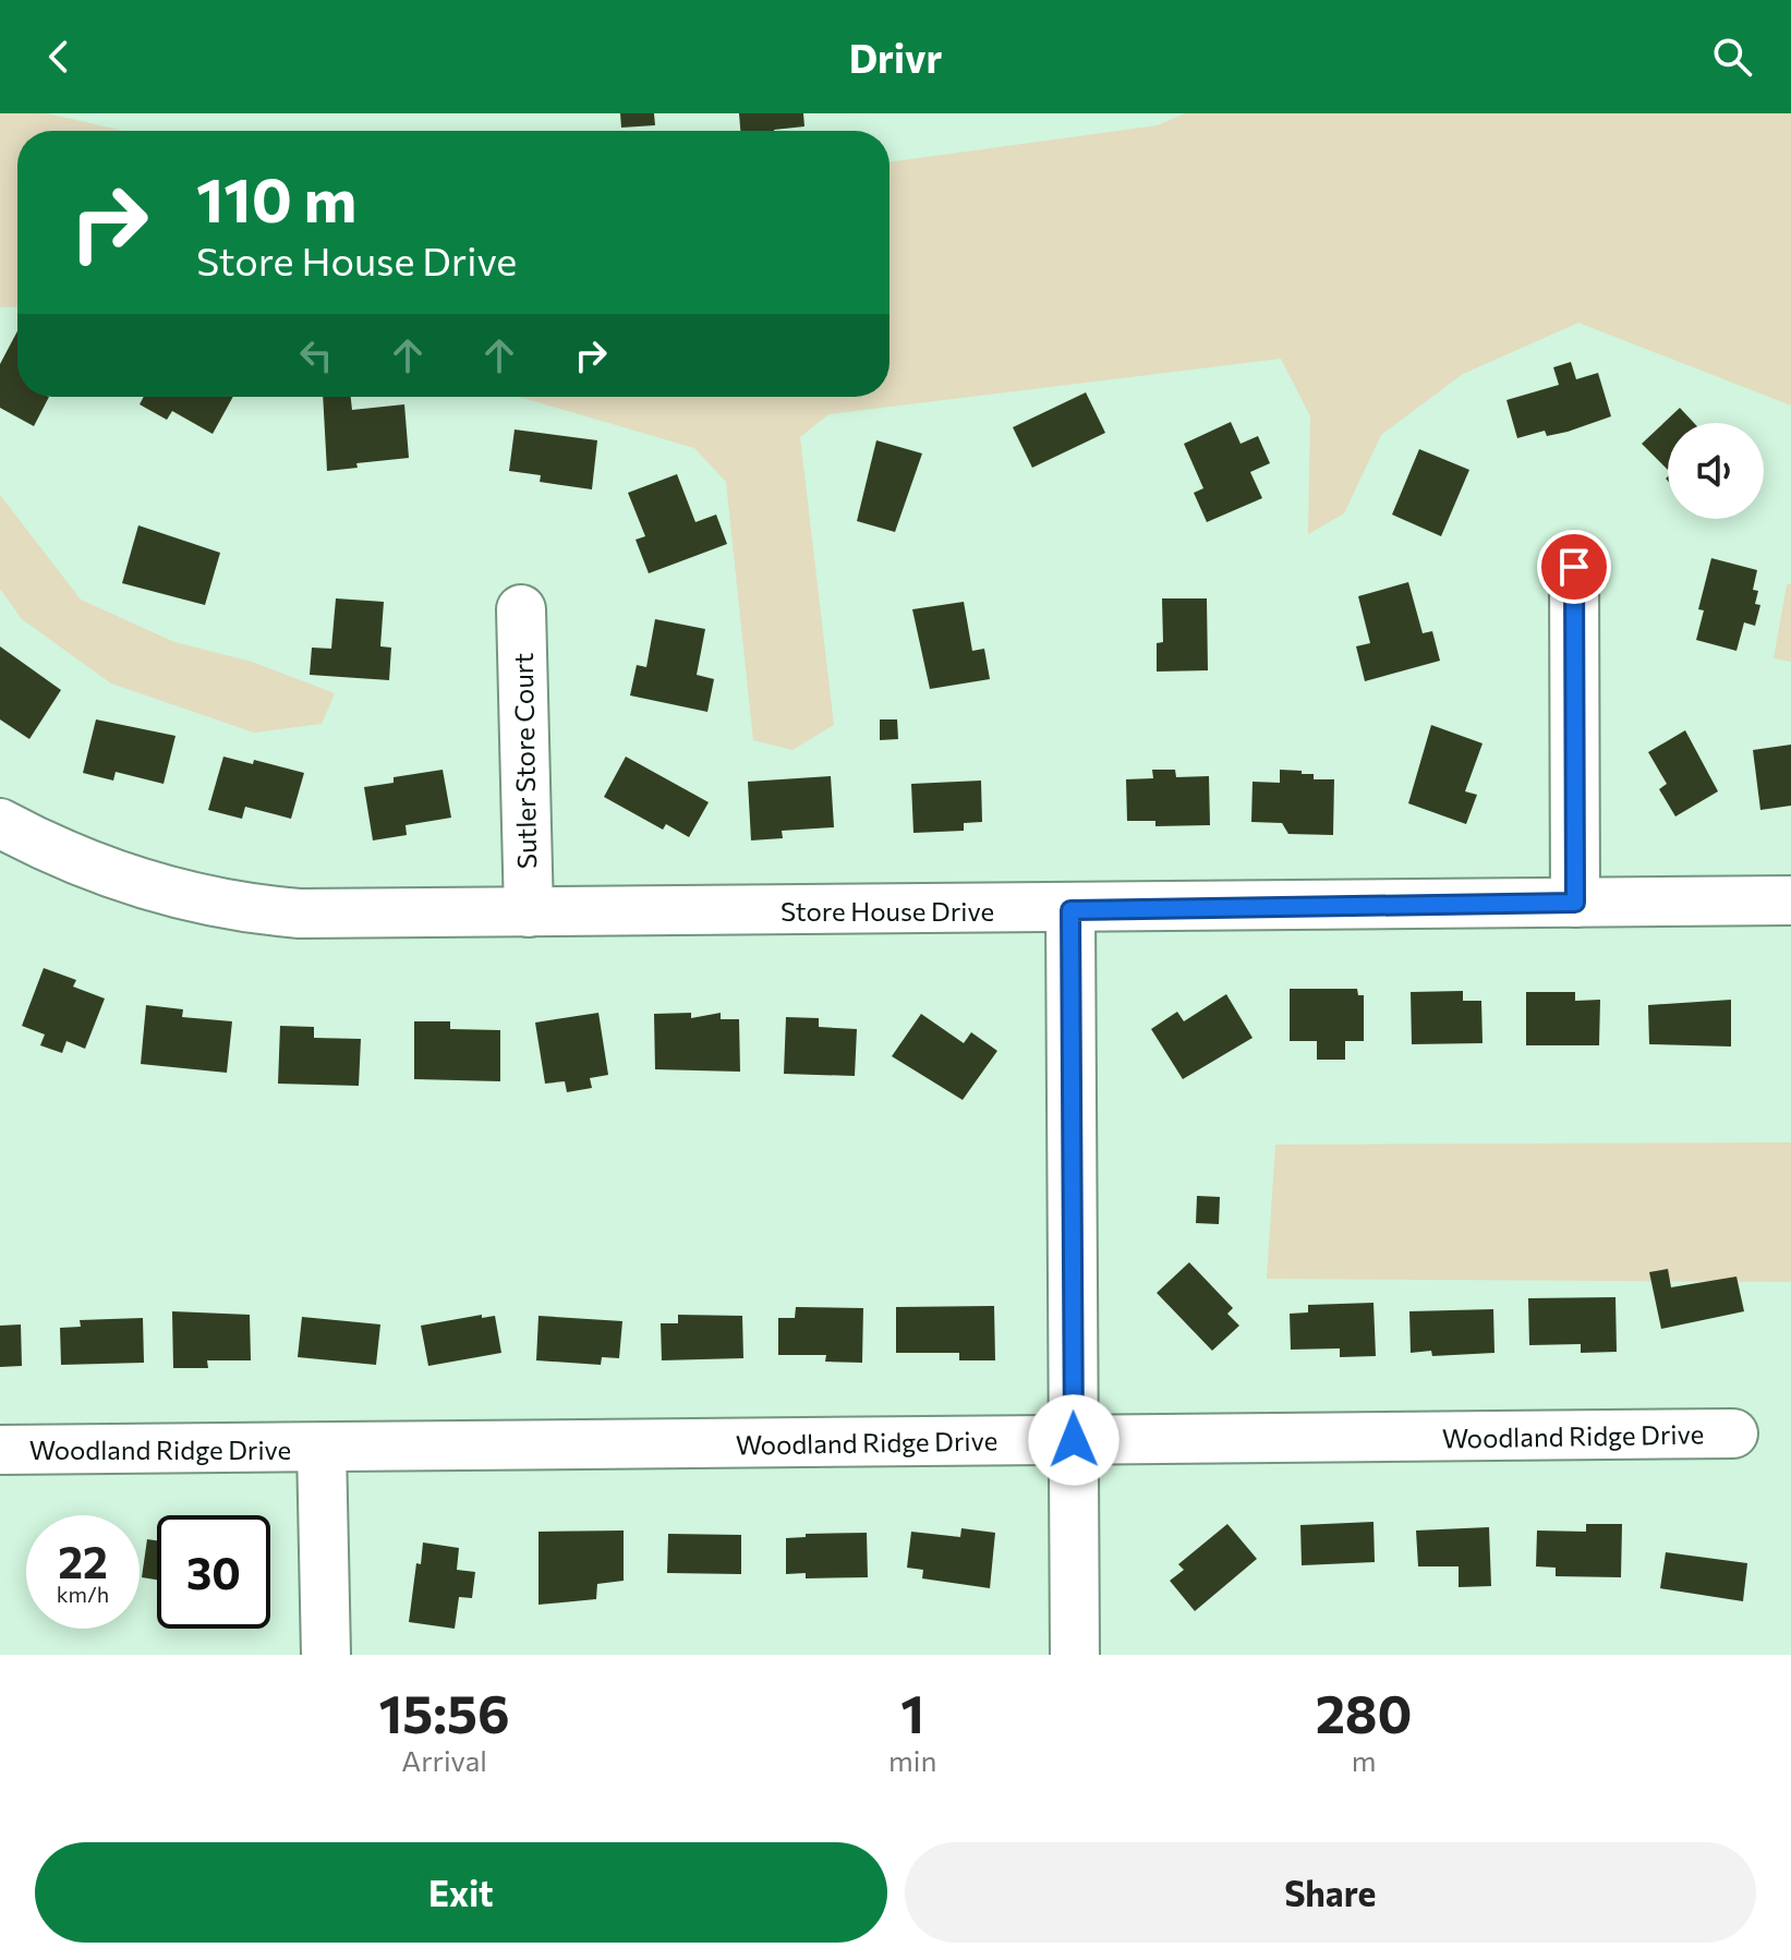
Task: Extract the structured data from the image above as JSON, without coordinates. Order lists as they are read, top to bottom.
{
  "streets": {
    "street": ["Sutler Store Court", "Store House Drive", "Woodland Ridge Drive"]
  },
  "crossings": [
    ["Sutler Store Court", "Store House Drive"]
  ],
  "page": {
    "header": "Drivr",
    "turn": ["110 m", "Store House Drive"],
    "speed": "22 km/h",
    "limit": "30",
    "eta": [
      "15:56",
      "Arrival",
      "1",
      "min",
      "280",
      "m"
    ],
    "buttons": ["Exit", "Share"]
  }
}
